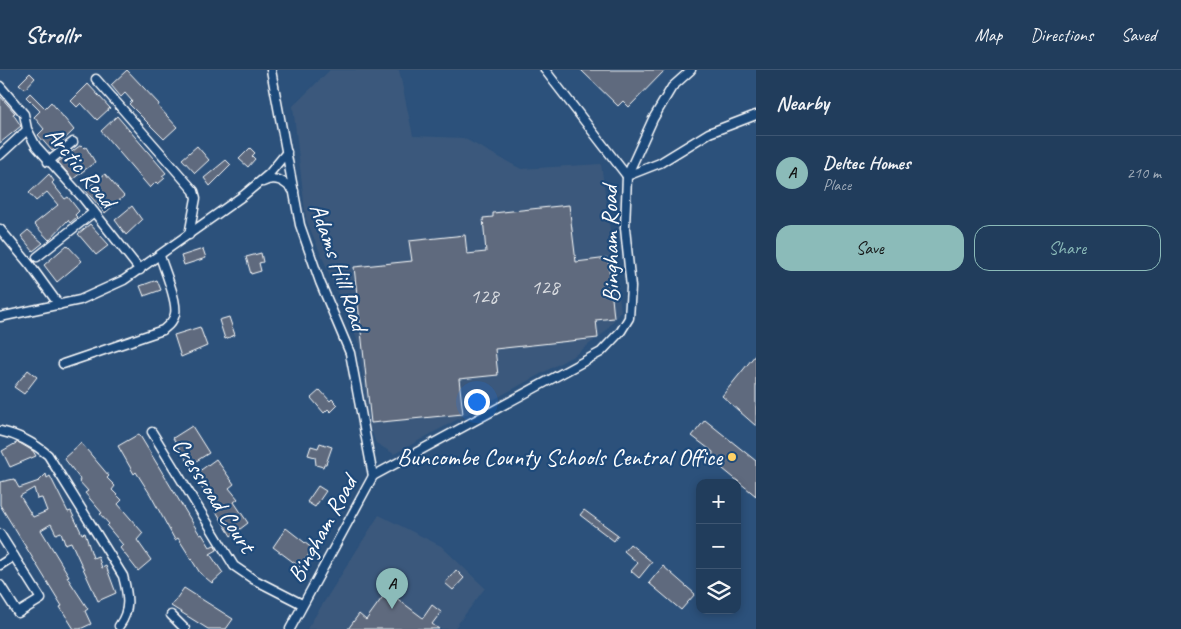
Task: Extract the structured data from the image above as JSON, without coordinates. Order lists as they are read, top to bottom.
{
  "streets": {
    "street": [
      "Arctic Road",
      "Bingham Road",
      "Adams Hill Road",
      "Cressroad Court"
    ]
  },
  "crossings": [
    ["Bingham Road", "Adams Hill Road"],
    ["Bingham Road", "Cressroad Court"]
  ],
  "places": ["Buncombe County Schools Central Office"],
  "house_numbers": ["128", "128"],
  "page": {
    "header": "Strollr",
    "nav": ["Map", "Directions", "Saved"],
    "heading": "Nearby",
    "list": [
      {
        "mark": "A",
        "name": "Deltec Homes",
        "note": "Place",
        "value": "210 m"
      }
    ],
    "buttons": ["Save", "Share"],
    "map_buttons": ["+", "−"],
    "pins": "A"
  }
}
